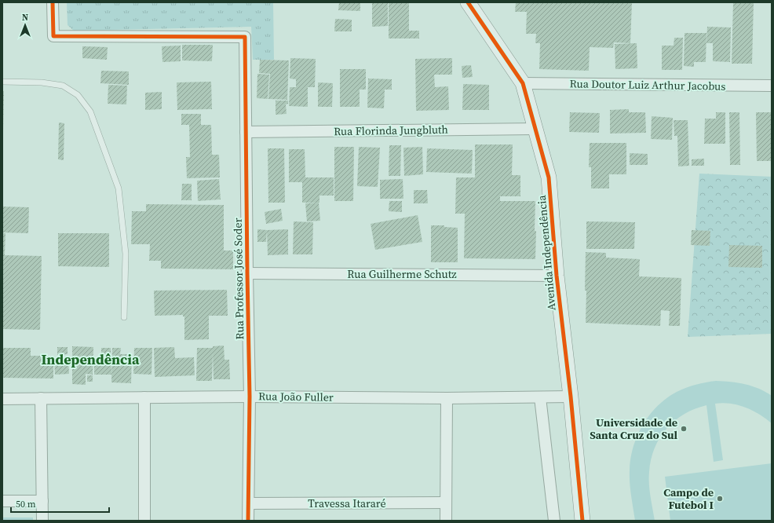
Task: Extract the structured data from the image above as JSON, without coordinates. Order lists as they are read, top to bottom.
{
  "streets": {
    "main road": ["Avenida Independência"],
    "street": [
      "Rua Doutor Luiz Arthur Jacobus",
      "Rua Florinda Jungbluth",
      "Rua Guilherme Schutz",
      "Rua Professor José Soder",
      "Rua João Fuller",
      "Travessa Itararé"
    ]
  },
  "crossings": [
    ["Rua Doutor Luiz Arthur Jacobus", "Avenida Independência"],
    ["Rua Florinda Jungbluth", "Avenida Independência"],
    ["Rua Florinda Jungbluth", "Rua Professor José Soder"],
    ["Avenida Independência", "Rua Guilherme Schutz"],
    ["Avenida Independência", "Rua João Fuller"],
    ["Rua Guilherme Schutz", "Rua Professor José Soder"],
    ["Rua Professor José Soder", "Rua João Fuller"],
    ["Rua Professor José Soder", "Travessa Itararé"]
  ],
  "districts": ["Independência"],
  "places": ["Universidade de Santa Cruz do Sul", "Campo de Futebol I"],
  "scale_bar": "50 m",
  "north": "top"
}
